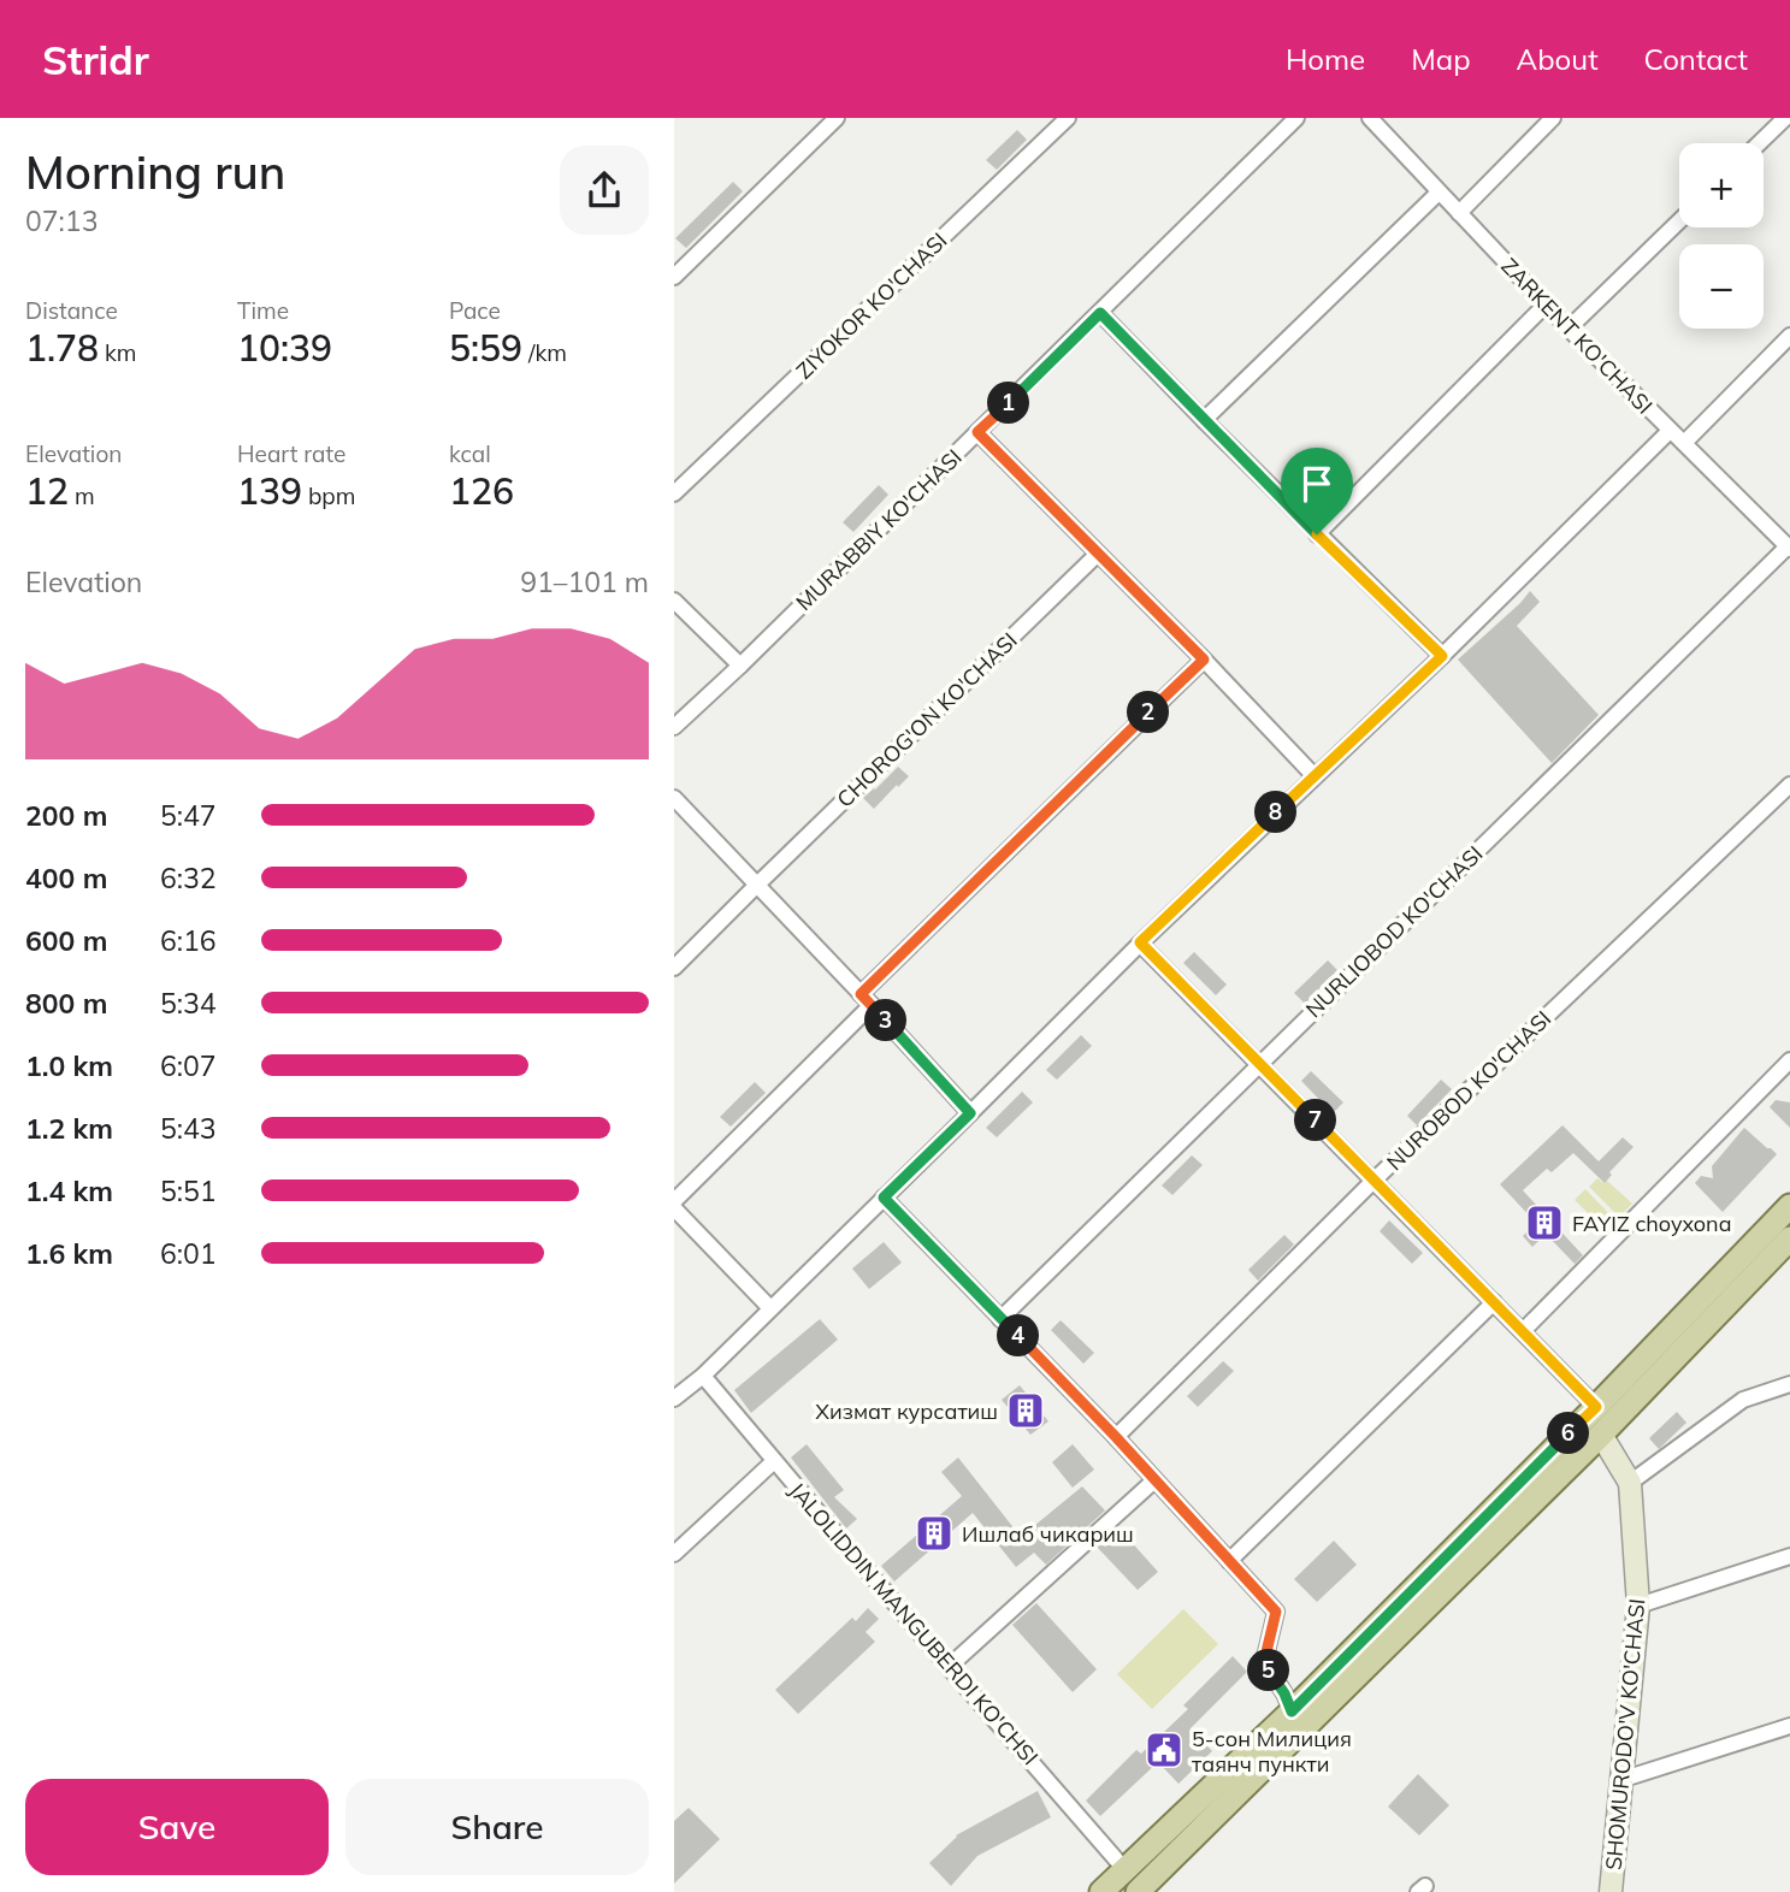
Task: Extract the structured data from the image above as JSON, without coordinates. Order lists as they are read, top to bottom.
{
  "streets": {
    "street": [
      "ZIYOKOR KO'CHASI",
      "ZARKENT KO'CHASI",
      "MURABBIY KO'CHASI",
      "CHOROG'ON KO'CHASI",
      "NURLIOBOD KO'CHASI",
      "NUROBOD KO'CHASI",
      "JALOLIDDIN MANGUBERDI KO'CHSI",
      "SHOMURODO'V KO'CHASI"
    ]
  },
  "crossings": [
    ["ZARKENT KO'CHASI", "NURLIOBOD KO'CHASI"]
  ],
  "places": {
    "building": ["FAYIZ choyxona", "Хизмат курсатиш", "Ишлаб чикариш"],
    "public building": ["5-сон Милиция таянч пункти"]
  },
  "page": {
    "header": "Stridr",
    "nav": [
      "Home",
      "Map",
      "About",
      "Contact"
    ],
    "heading": ["Morning run", "07:13"],
    "map_buttons": ["+", "−"],
    "stats": [
      ["Distance", "1.78 km"],
      ["Time", "10:39"],
      ["Pace", "5:59 /km"],
      ["Elevation", "12 m"],
      ["Heart rate", "139 bpm"],
      ["kcal", "126"]
    ],
    "pins": [
      "1",
      "2",
      "8",
      "3",
      "7",
      "4",
      "6",
      "5"
    ],
    "chart": ["Elevation", "91–101 m"],
    "list": [
      {
        "name": "200 m",
        "note": "5:47"
      },
      {
        "name": "400 m",
        "note": "6:32"
      },
      {
        "name": "600 m",
        "note": "6:16"
      },
      {
        "name": "800 m",
        "note": "5:34"
      },
      {
        "name": "1.0 km",
        "note": "6:07"
      },
      {
        "name": "1.2 km",
        "note": "5:43"
      },
      {
        "name": "1.4 km",
        "note": "5:51"
      },
      {
        "name": "1.6 km",
        "note": "6:01"
      }
    ],
    "buttons": ["Save", "Share"]
  }
}
